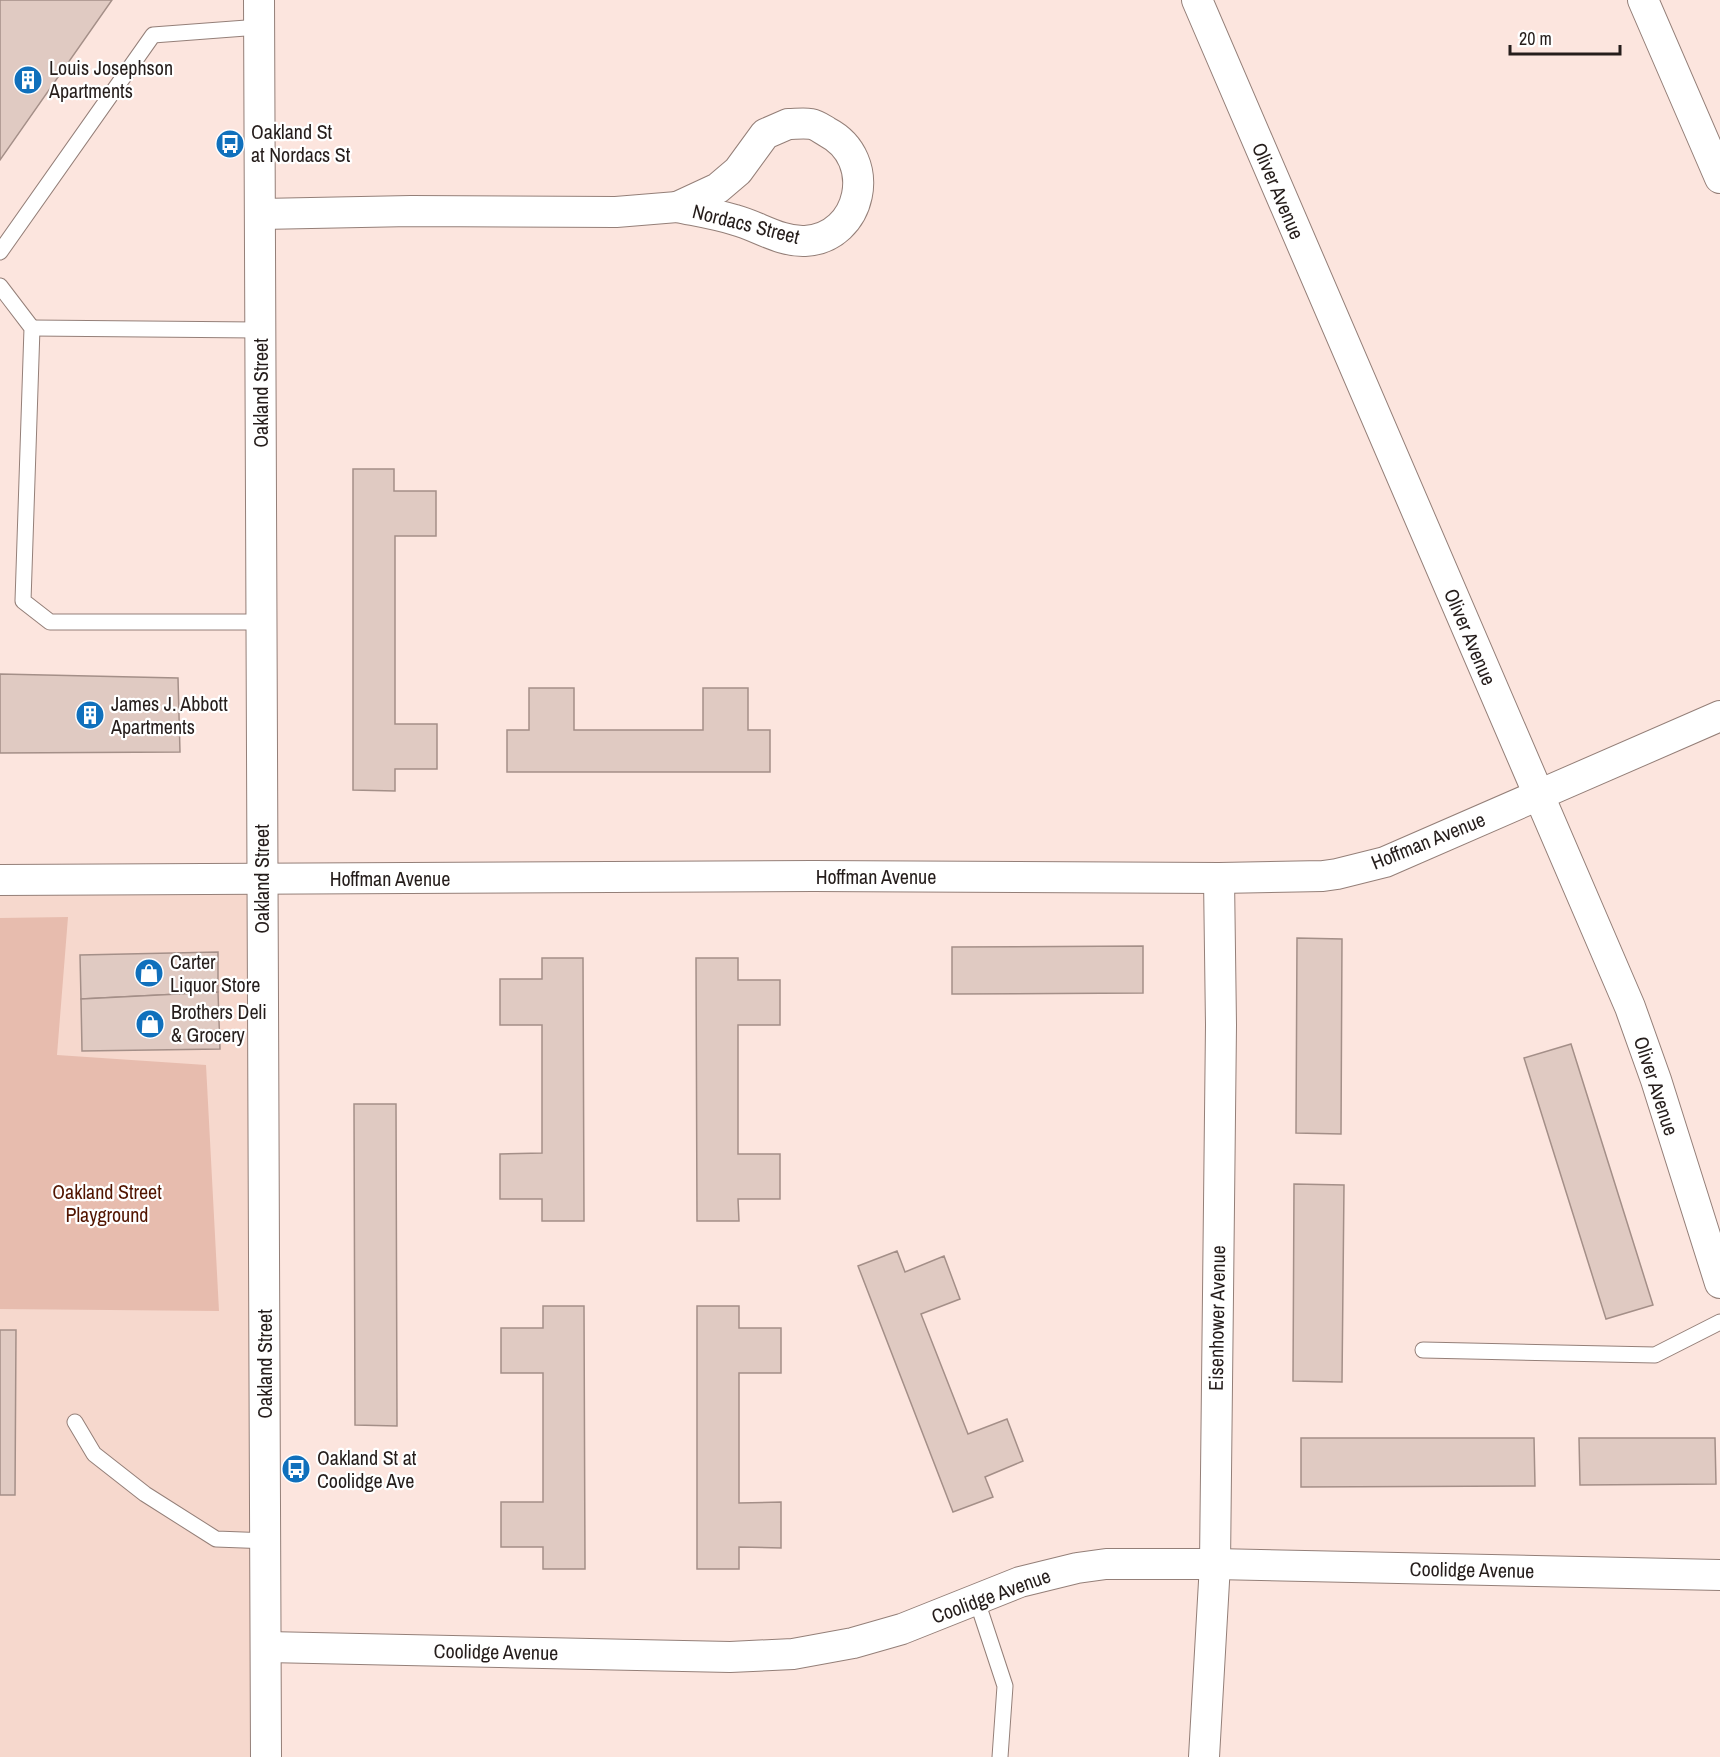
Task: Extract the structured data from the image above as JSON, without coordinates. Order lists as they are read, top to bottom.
{
  "streets": {
    "street": [
      "Oliver Avenue",
      "Nordacs Street",
      "Oakland Street",
      "Hoffman Avenue",
      "Eisenhower Avenue",
      "Coolidge Avenue"
    ]
  },
  "crossings": [
    ["Oliver Avenue", "Hoffman Avenue"],
    ["Nordacs Street", "Oakland Street"],
    ["Oakland Street", "Hoffman Avenue"],
    ["Oakland Street", "Coolidge Avenue"],
    ["Hoffman Avenue", "Eisenhower Avenue"],
    ["Eisenhower Avenue", "Coolidge Avenue"]
  ],
  "parks": ["Oakland Street Playground"],
  "places": {
    "building": ["Louis Josephson Apartments", "James J. Abbott Apartments"],
    "bus stop": ["Oakland St at Nordacs St", "Oakland St at Coolidge Ave"],
    "shop": ["Carter Liquor Store", "Brothers Deli & Grocery"]
  },
  "scale_bar": "20 m"
}
